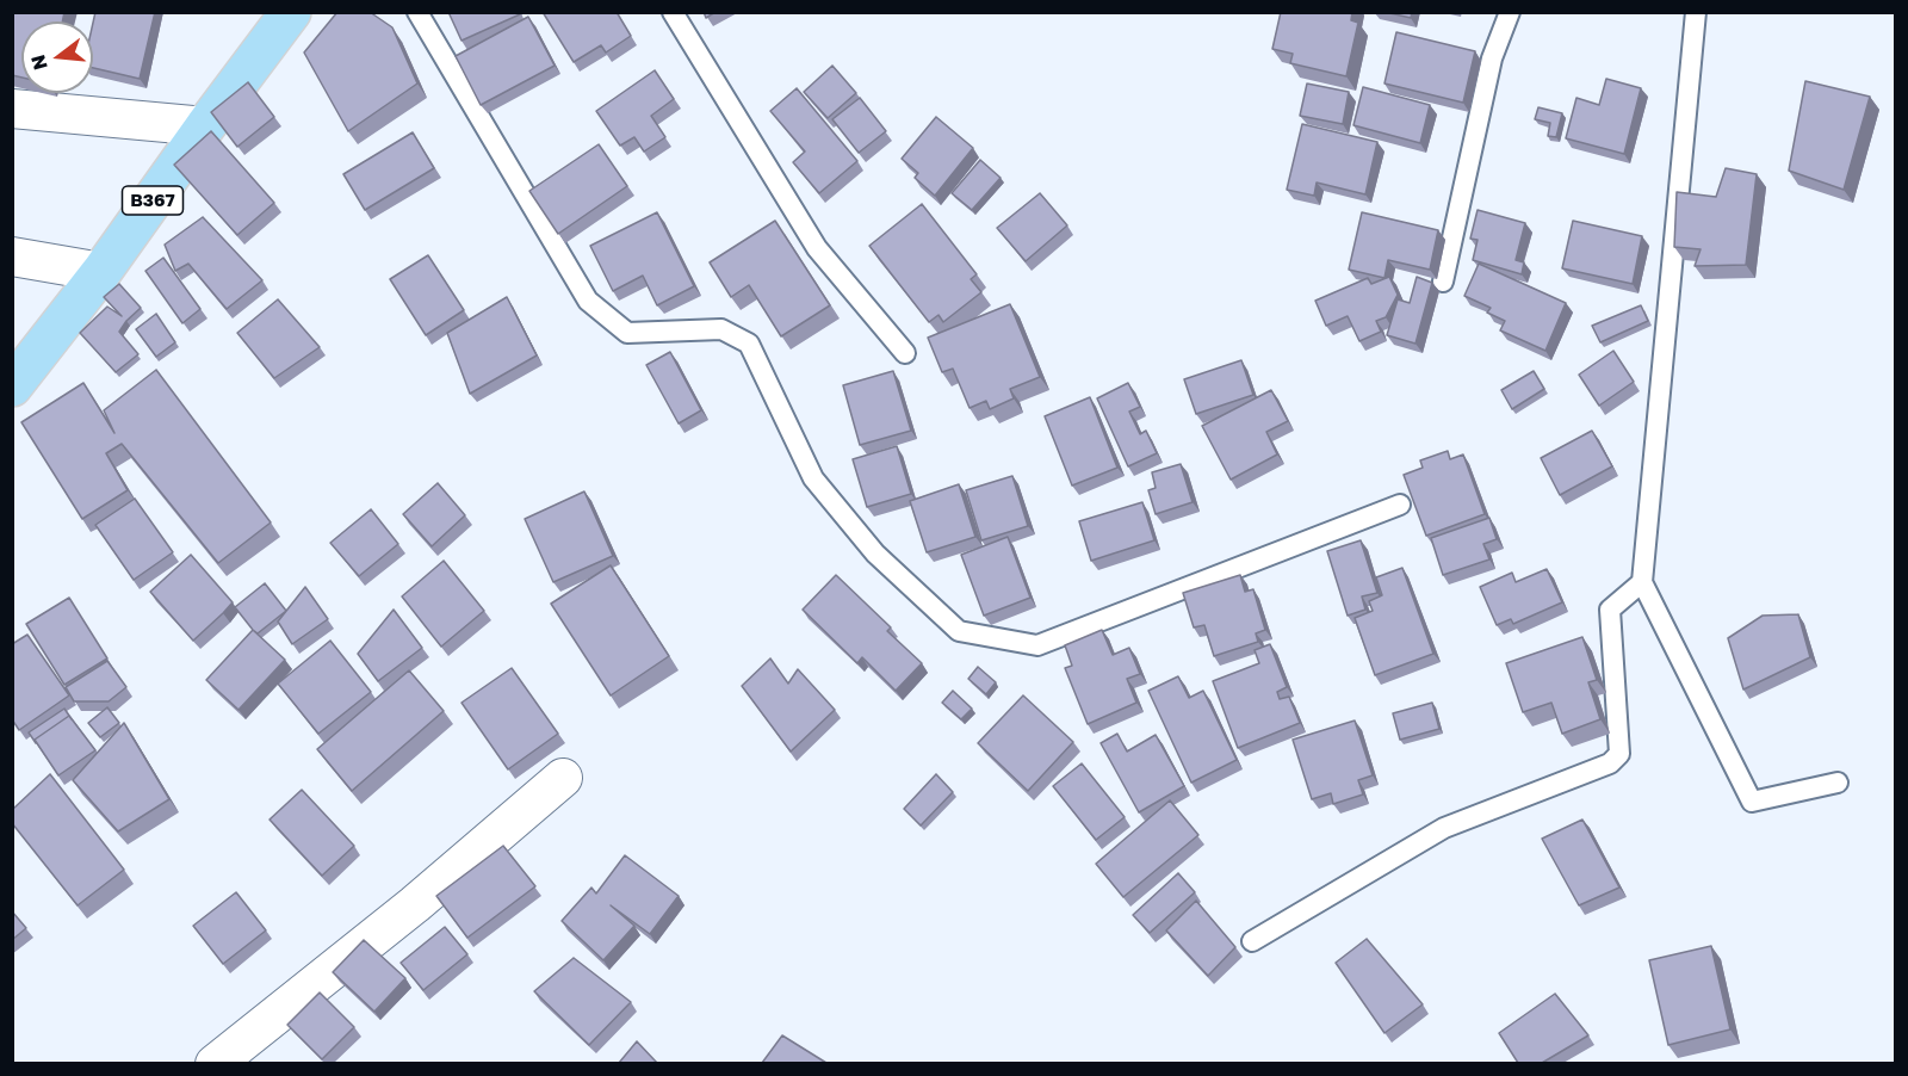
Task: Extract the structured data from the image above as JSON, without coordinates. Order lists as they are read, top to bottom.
{
  "streets": {
    "main road": ["B367"]
  },
  "north": "left"
}
